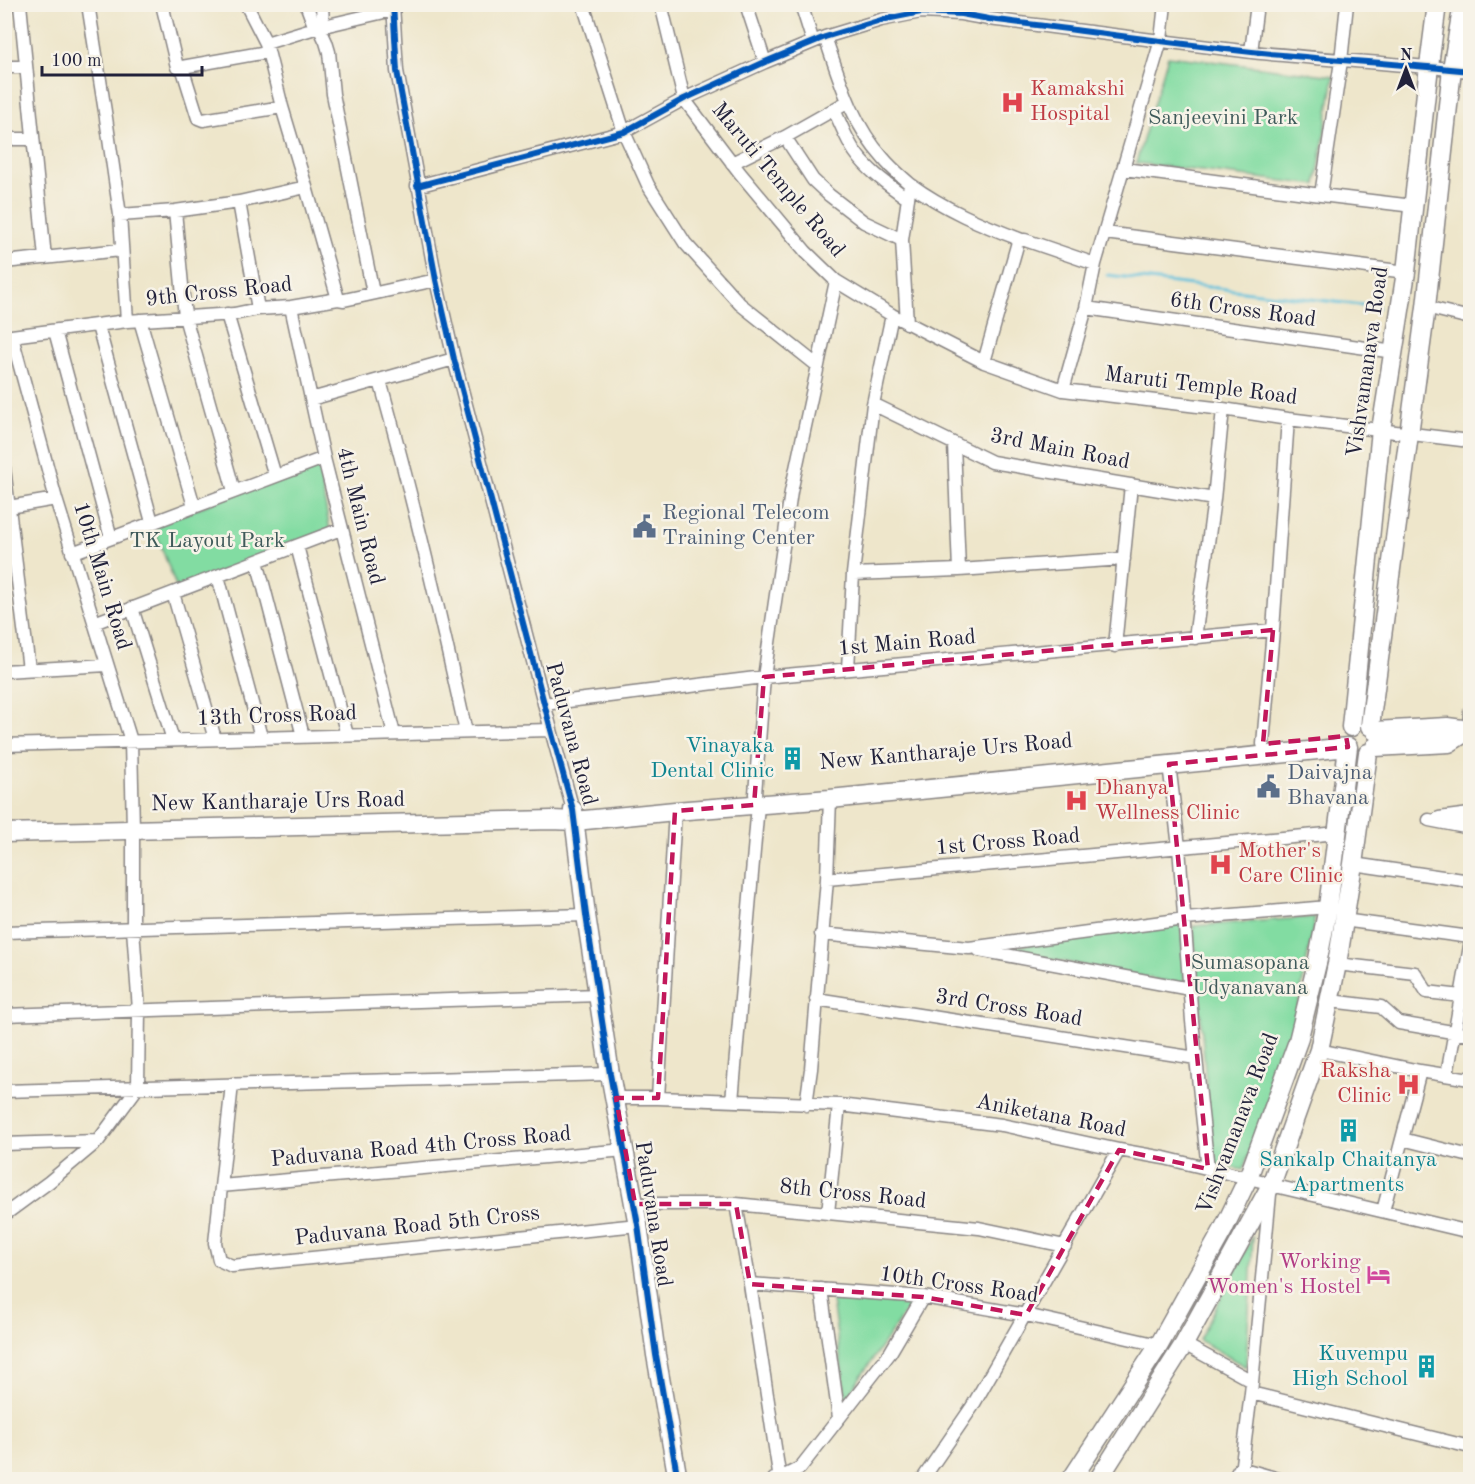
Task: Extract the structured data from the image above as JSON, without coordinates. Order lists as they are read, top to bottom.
{
  "streets": {
    "main road": ["Vishvamanava Road", "Paduvana Road", "New Kantharaje Urs Road"],
    "street": [
      "Maruti Temple Road",
      "9th Cross Road",
      "6th Cross Road",
      "3rd Main Road",
      "4th Main Road",
      "10th Main Road",
      "1st Main Road",
      "13th Cross Road",
      "1st Cross Road",
      "3rd Cross Road",
      "Aniketana Road",
      "Paduvana Road 4th Cross Road",
      "8th Cross Road",
      "Paduvana Road 5th Cross",
      "10th Cross Road"
    ]
  },
  "crossings": [
    ["Maruti Temple Road", "Vishvamanava Road"],
    ["9th Cross Road", "4th Main Road"],
    ["9th Cross Road", "10th Main Road"],
    ["9th Cross Road", "Paduvana Road"],
    ["6th Cross Road", "Vishvamanava Road"],
    ["Vishvamanava Road", "New Kantharaje Urs Road"],
    ["Vishvamanava Road", "1st Cross Road"],
    ["Vishvamanava Road", "Aniketana Road"],
    ["Vishvamanava Road", "10th Cross Road"],
    ["4th Main Road", "13th Cross Road"],
    ["10th Main Road", "13th Cross Road"],
    ["10th Main Road", "New Kantharaje Urs Road"],
    ["1st Main Road", "Paduvana Road"],
    ["13th Cross Road", "Paduvana Road"],
    ["Paduvana Road", "New Kantharaje Urs Road"],
    ["Paduvana Road", "Aniketana Road"],
    ["Paduvana Road", "Paduvana Road 4th Cross Road"],
    ["Paduvana Road", "8th Cross Road"],
    ["Paduvana Road", "Paduvana Road 5th Cross"],
    ["Paduvana Road 4th Cross Road", "Paduvana Road 5th Cross"]
  ],
  "parks": ["Sanjeevini Park", "TK Layout Park", "Sumasopana Udyanavana"],
  "places": {
    "hospital": [
      "Kamakshi Hospital",
      "Dhanya Wellness Clinic",
      "Mother's Care Clinic",
      "Raksha Clinic"
    ],
    "public building": ["Regional Telecom Training Center", "Daivajna Bhavana"],
    "building": ["Vinayaka Dental Clinic", "Sankalp Chaitanya Apartments", "Kuvempu High School"],
    "hotel": ["Working Women's Hostel"]
  },
  "scale_bar": "100 m",
  "north": "top"
}
